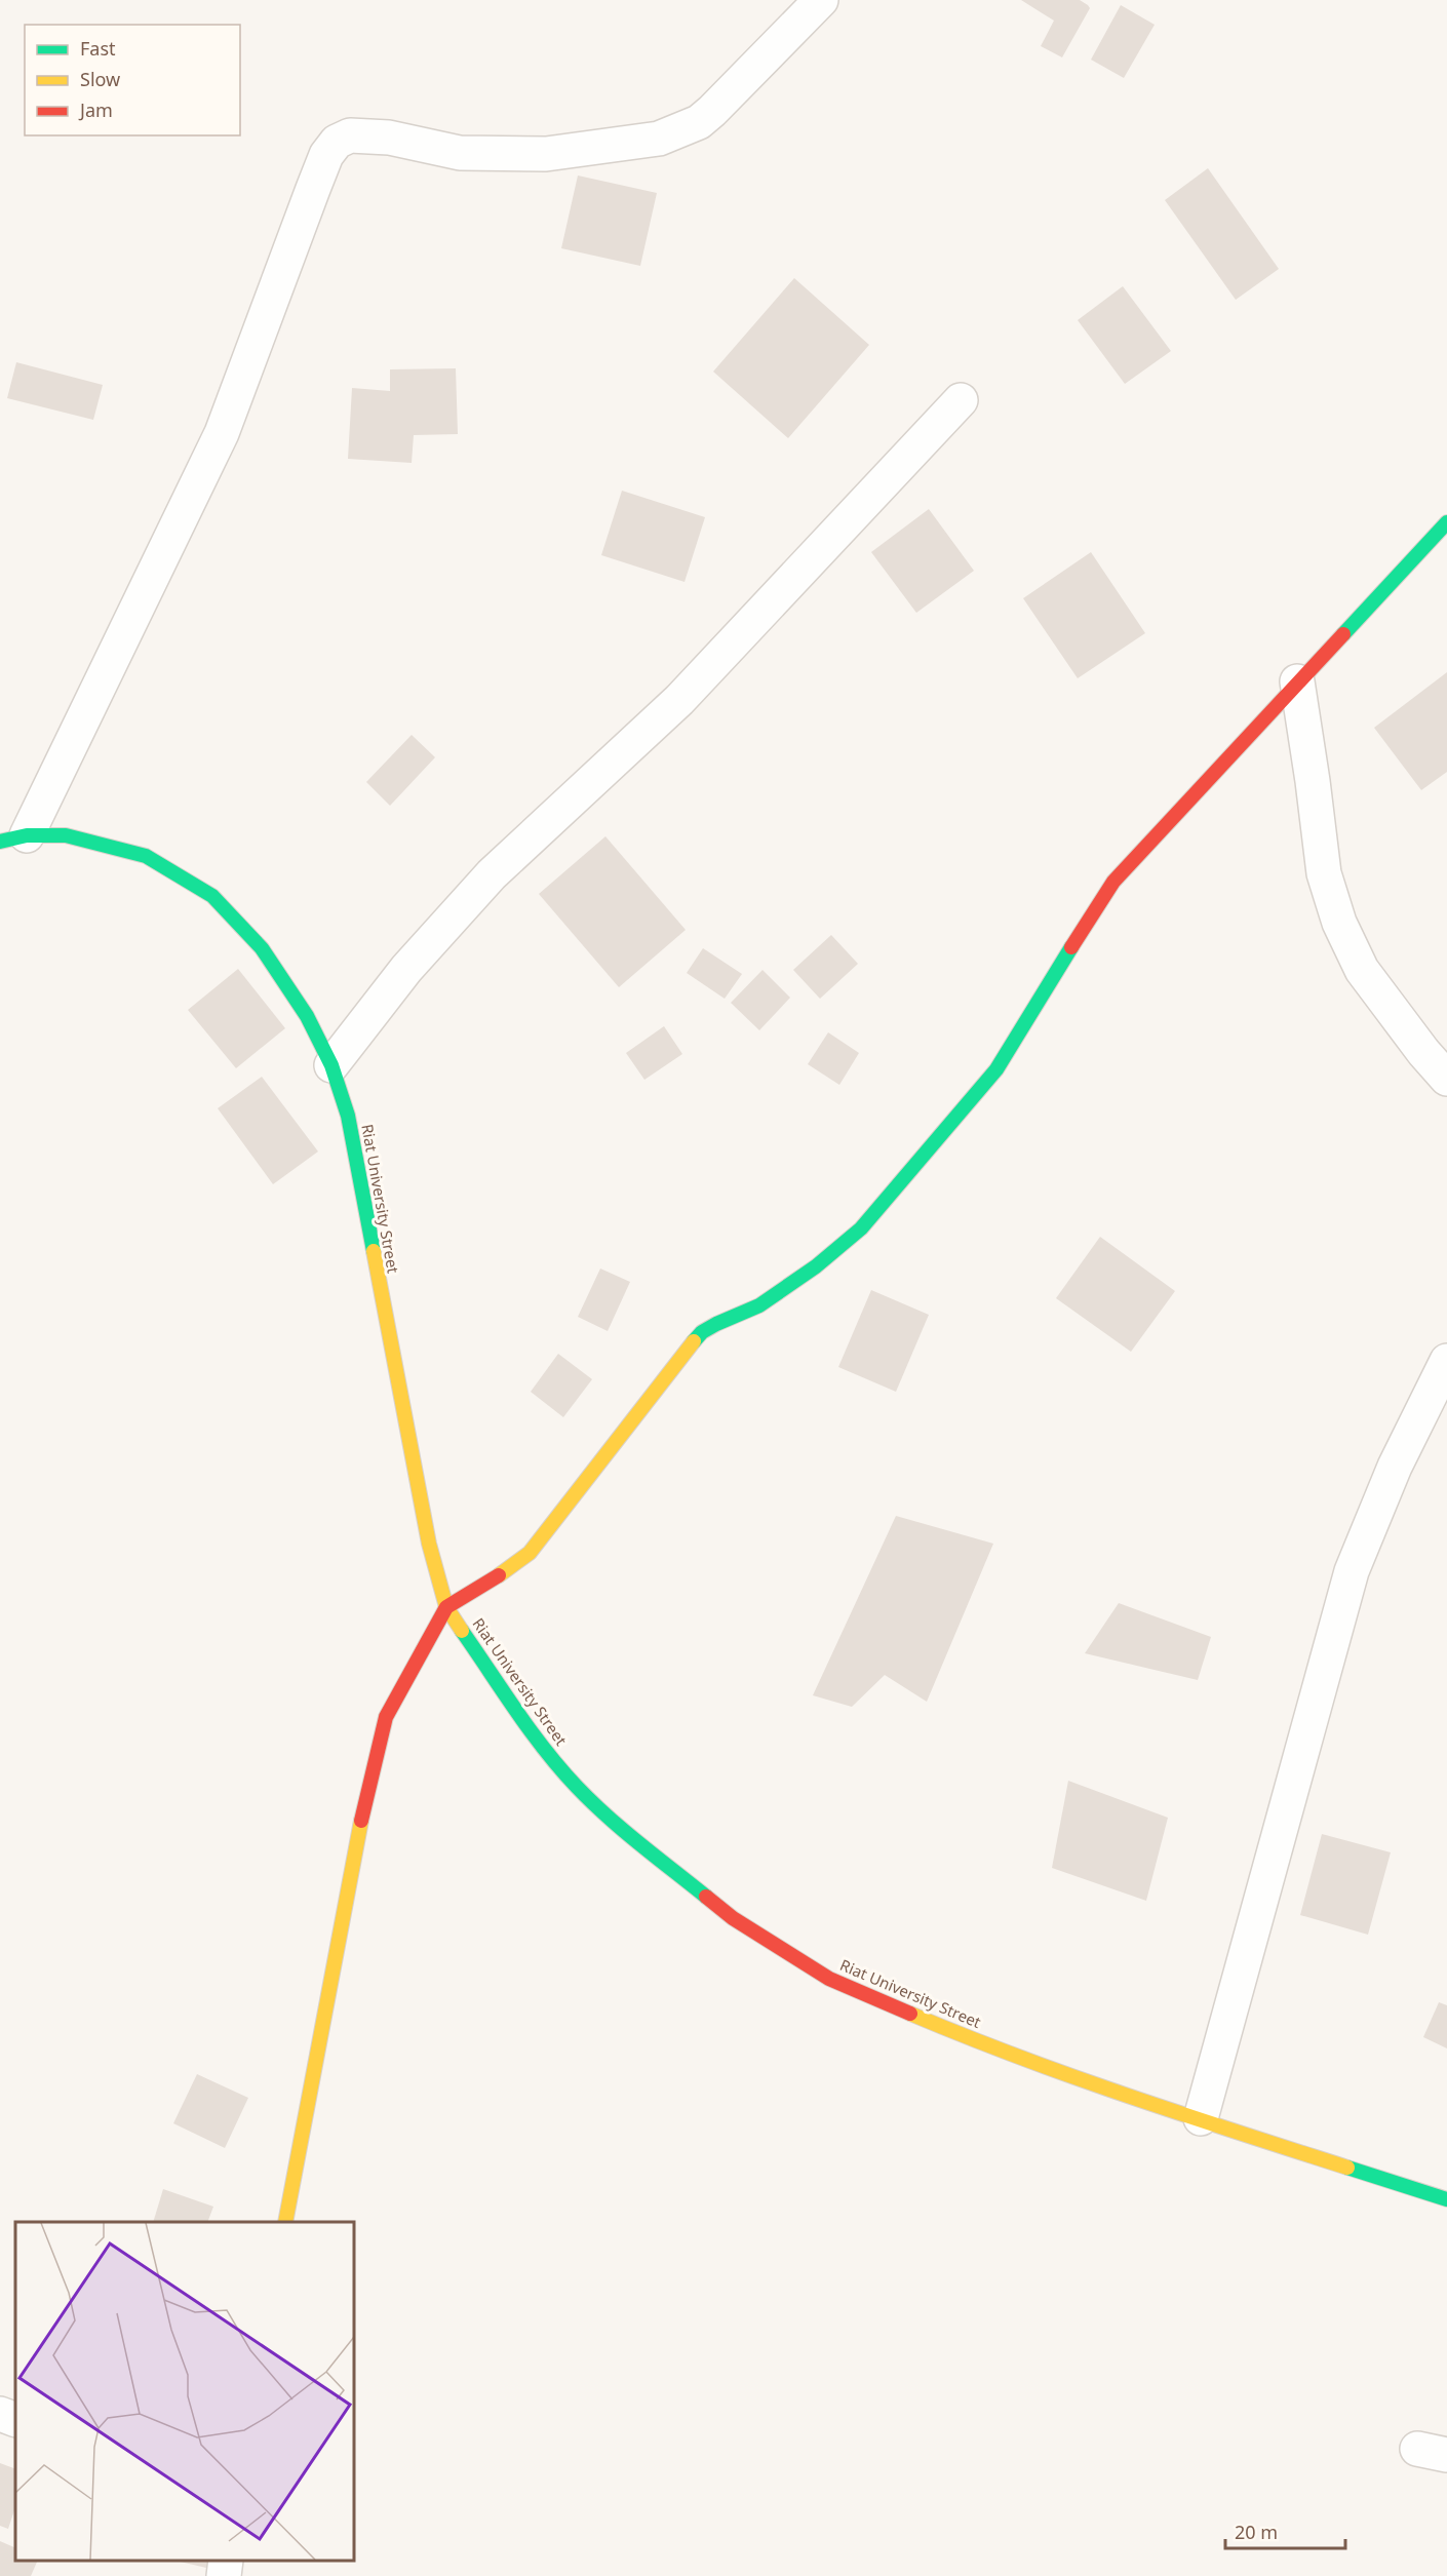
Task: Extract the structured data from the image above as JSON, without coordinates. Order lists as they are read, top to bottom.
{
  "streets": {
    "street": ["Riat University Street"]
  },
  "legend": ["Fast", "Slow", "Jam"],
  "scale_bar": "20 m"
}
